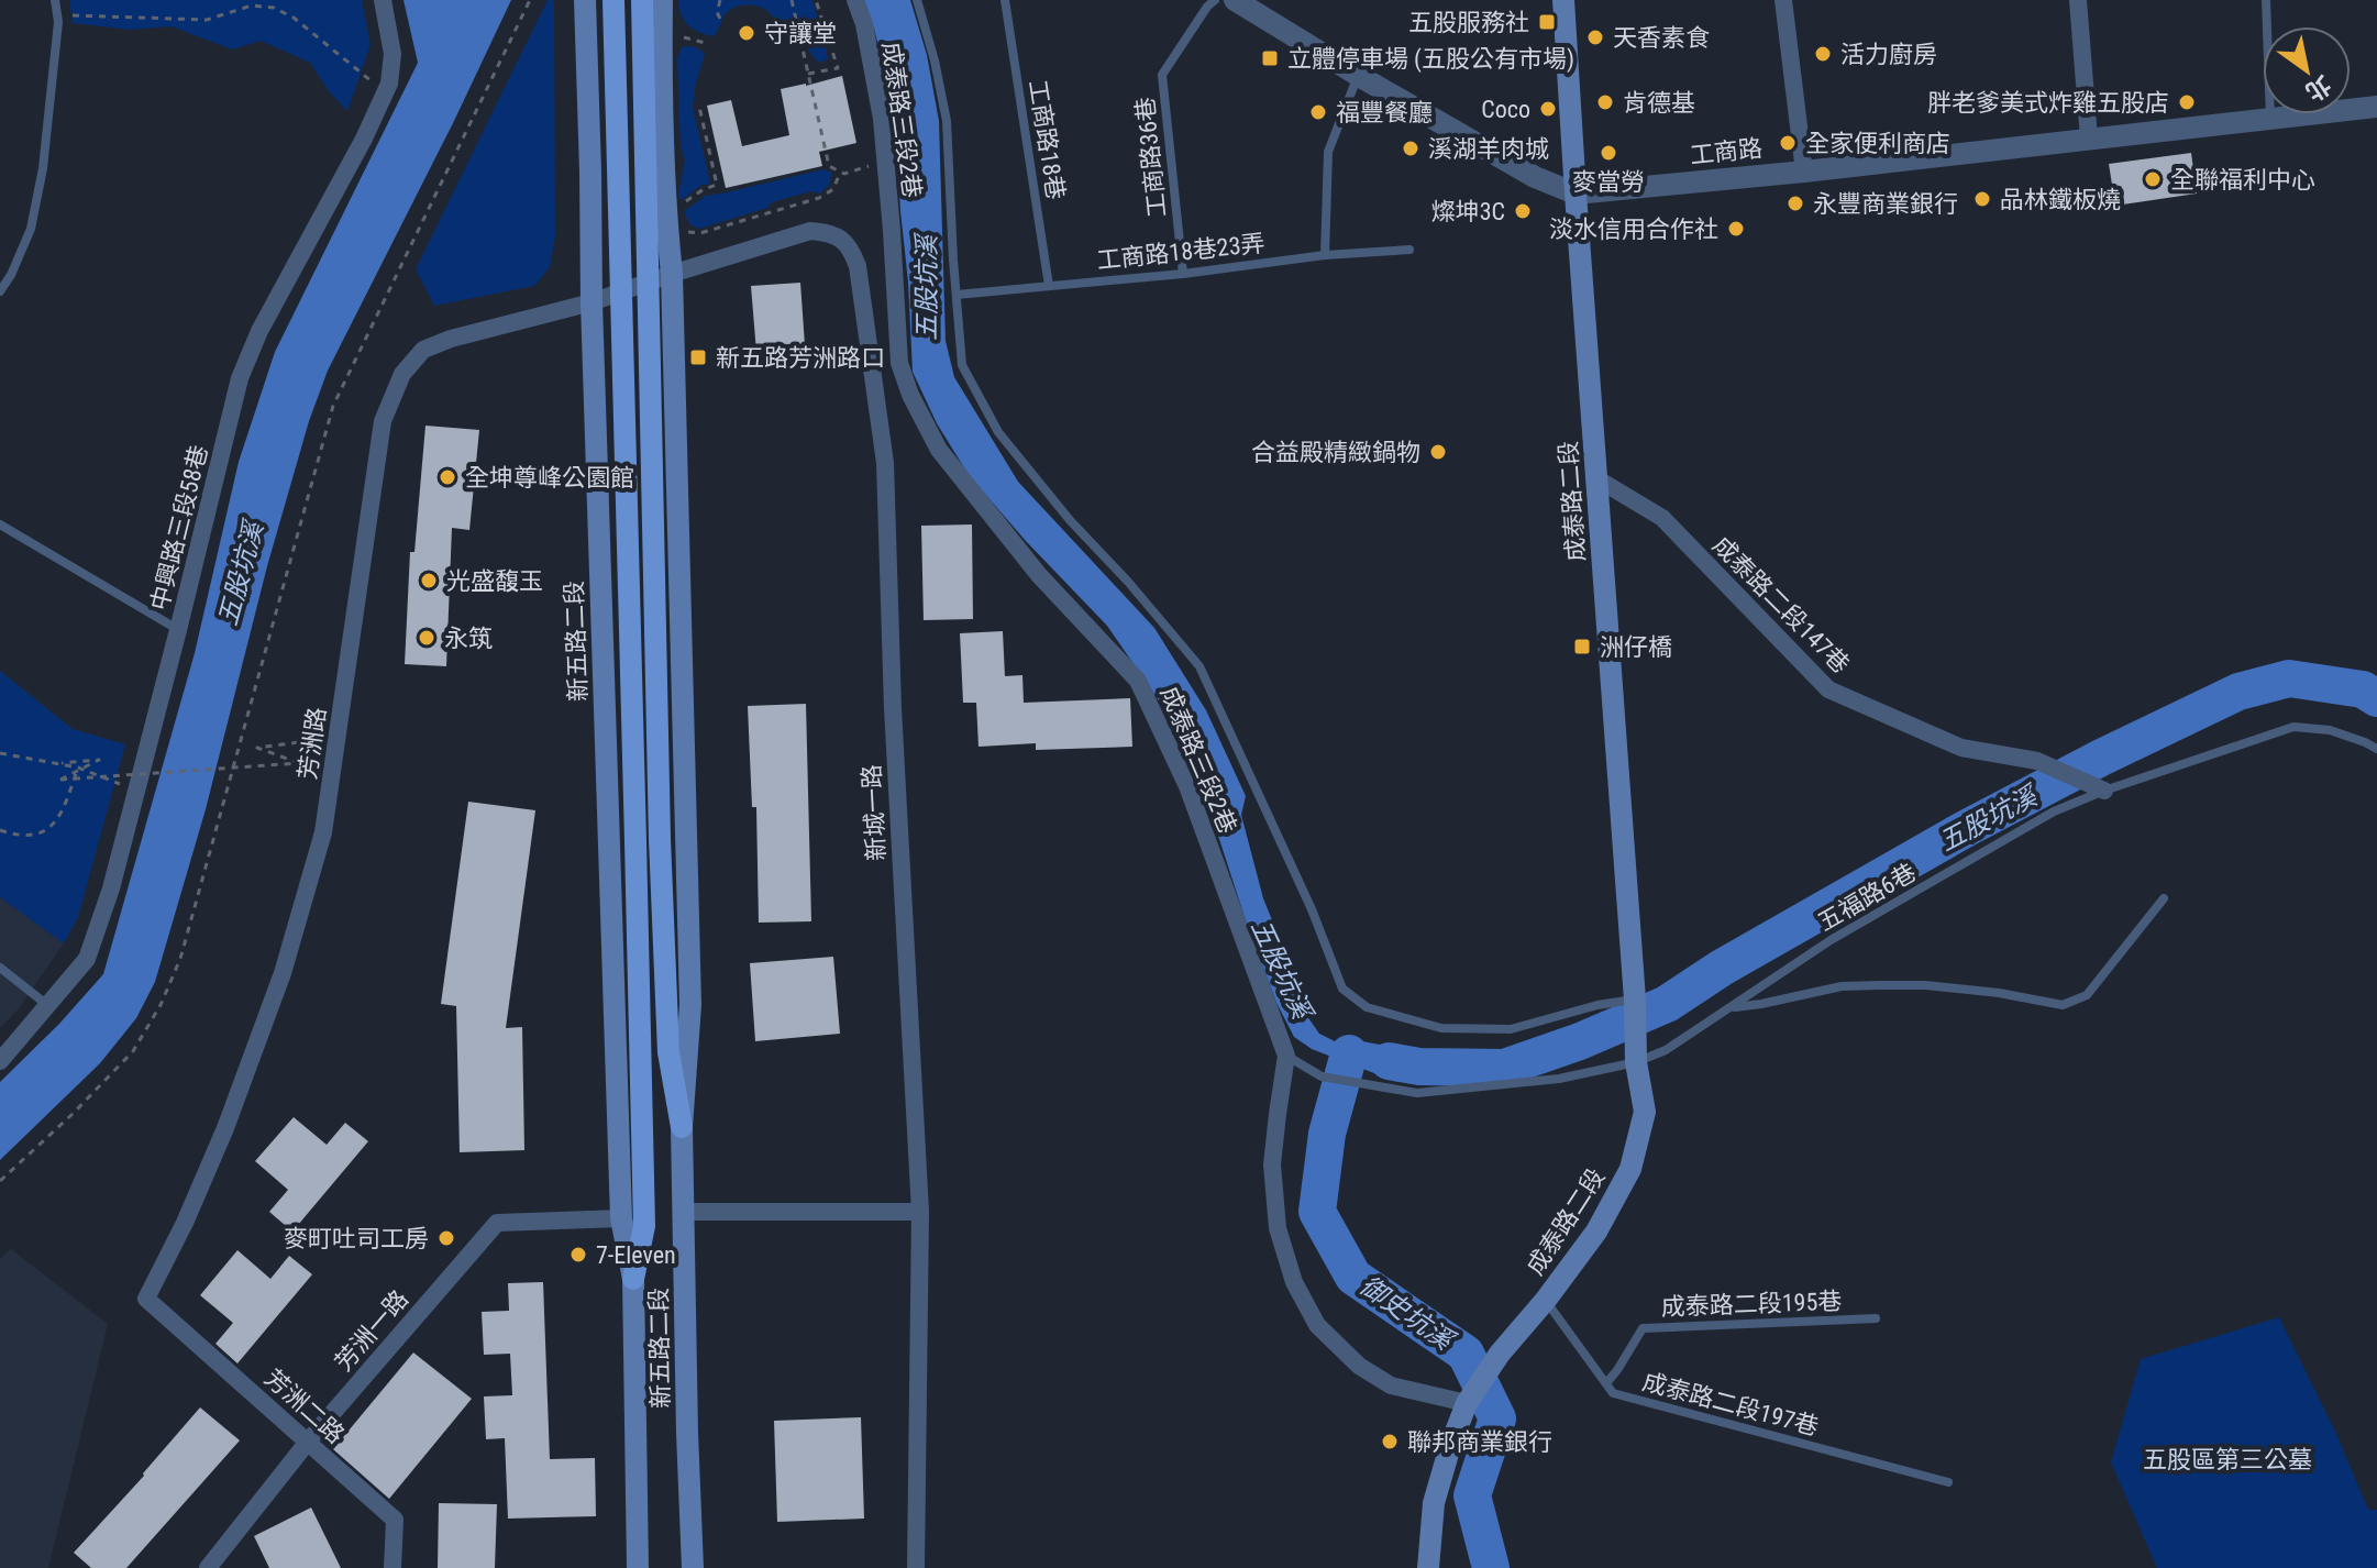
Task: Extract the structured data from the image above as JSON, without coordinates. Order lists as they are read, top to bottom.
{
  "streets": {
    "main road": ["成泰路二段", "新五路二段"],
    "street": [
      "成泰路三段2巷",
      "工商路",
      "中興路三段58巷",
      "成泰路二段147巷",
      "芳洲路",
      "新城一路",
      "芳洲一路",
      "芳洲二路"
    ],
    "lane": [
      "工商路18巷",
      "工商路36巷",
      "工商路18巷23弄",
      "五福路6巷",
      "成泰路二段195巷",
      "成泰路二段197巷"
    ]
  },
  "crossings": [
    ["成泰路三段2巷", "成泰路二段"],
    ["成泰路三段2巷", "五福路6巷"],
    ["工商路18巷", "工商路18巷23弄"],
    ["工商路", "成泰路二段"],
    ["工商路36巷", "工商路18巷23弄"],
    ["成泰路二段", "成泰路二段147巷"],
    ["成泰路二段", "五福路6巷"],
    ["成泰路二段", "成泰路二段197巷"],
    ["成泰路二段147巷", "五福路6巷"],
    ["新五路二段", "芳洲路"],
    ["新五路二段", "新城一路"],
    ["新五路二段", "芳洲一路"],
    ["芳洲路", "新城一路"],
    ["芳洲路", "芳洲二路"],
    ["成泰路二段195巷", "成泰路二段197巷"],
    ["芳洲一路", "芳洲二路"]
  ],
  "water": ["五股坑溪", "御史坑溪"],
  "parks": ["五股區第三公墓"],
  "places": {
    "transit": [
      "五股服務社",
      "立體停車場 (五股公有市場)",
      "新五路芳洲路口",
      "洲仔橋"
    ],
    "other": [
      "守讓堂",
      "天香素食",
      "活力廚房",
      "肯德基",
      "胖老爹美式炸雞五股店",
      "Coco",
      "福豐餐廳",
      "全家便利商店",
      "溪湖羊肉城",
      "麥當勞",
      "全聯福利中心",
      "品林鐵板燒",
      "永豐商業銀行",
      "燦坤3C",
      "淡水信用合作社",
      "合益殿精緻鍋物",
      "全坤尊峰公園館",
      "光盛馥玉",
      "永筑",
      "麥町吐司工房",
      "7-Eleven",
      "聯邦商業銀行"
    ]
  },
  "north": "bottom right"
}
